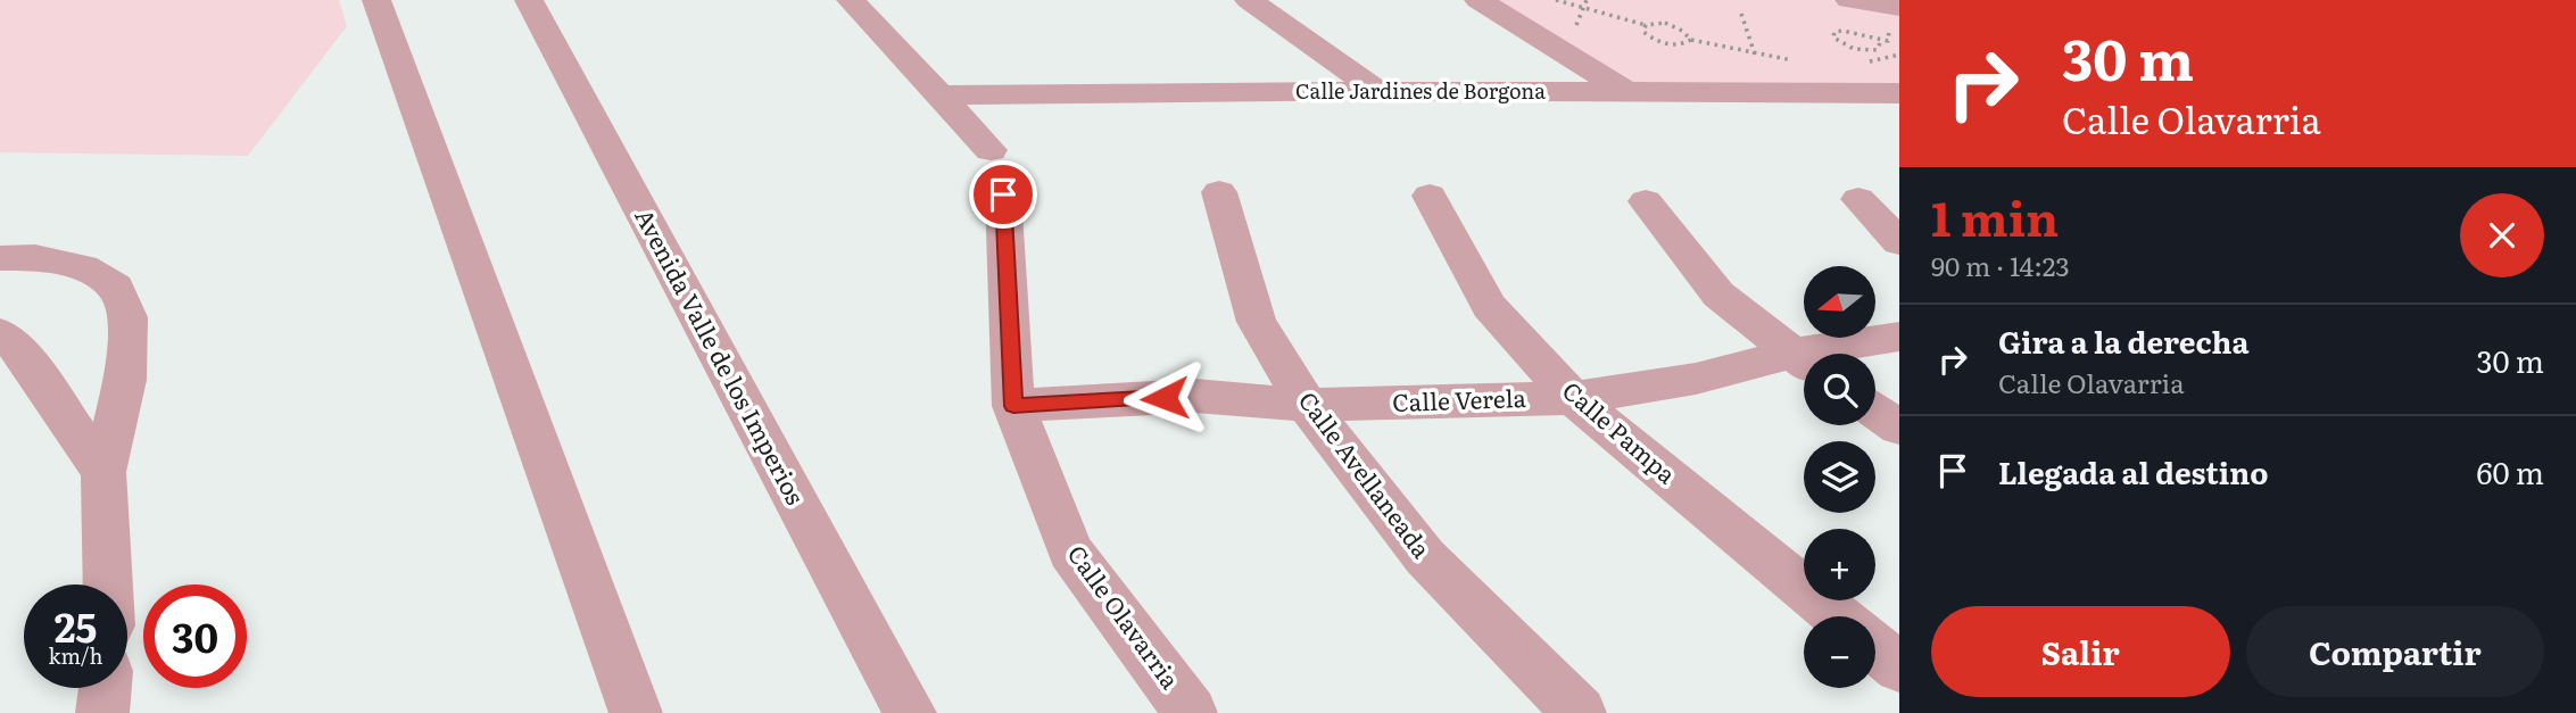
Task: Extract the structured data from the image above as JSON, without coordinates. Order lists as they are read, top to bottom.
{
  "streets": {
    "street": [
      "Calle Jardines de Borgona",
      "Avenida Valle de los Imperios",
      "Calle Verela",
      "Calle Pampa",
      "Calle Avellaneada",
      "Calle Olavarria"
    ]
  },
  "crossings": [
    ["Calle Verela", "Calle Pampa"],
    ["Calle Verela", "Calle Avellaneada"],
    ["Calle Verela", "Calle Olavarria"]
  ],
  "north": "left",
  "page": {
    "turn": ["30 m", "Calle Olavarria"],
    "heading": ["1 min", "90 m · 14:23"],
    "map_buttons": ["+", "−"],
    "list": [
      {
        "name": "Gira a la derecha",
        "note": "Calle Olavarria",
        "value": "30 m"
      },
      {
        "name": "Llegada al destino",
        "value": "60 m"
      }
    ],
    "speed": "25 km/h",
    "limit": "30",
    "buttons": ["Salir", "Compartir"]
  }
}
